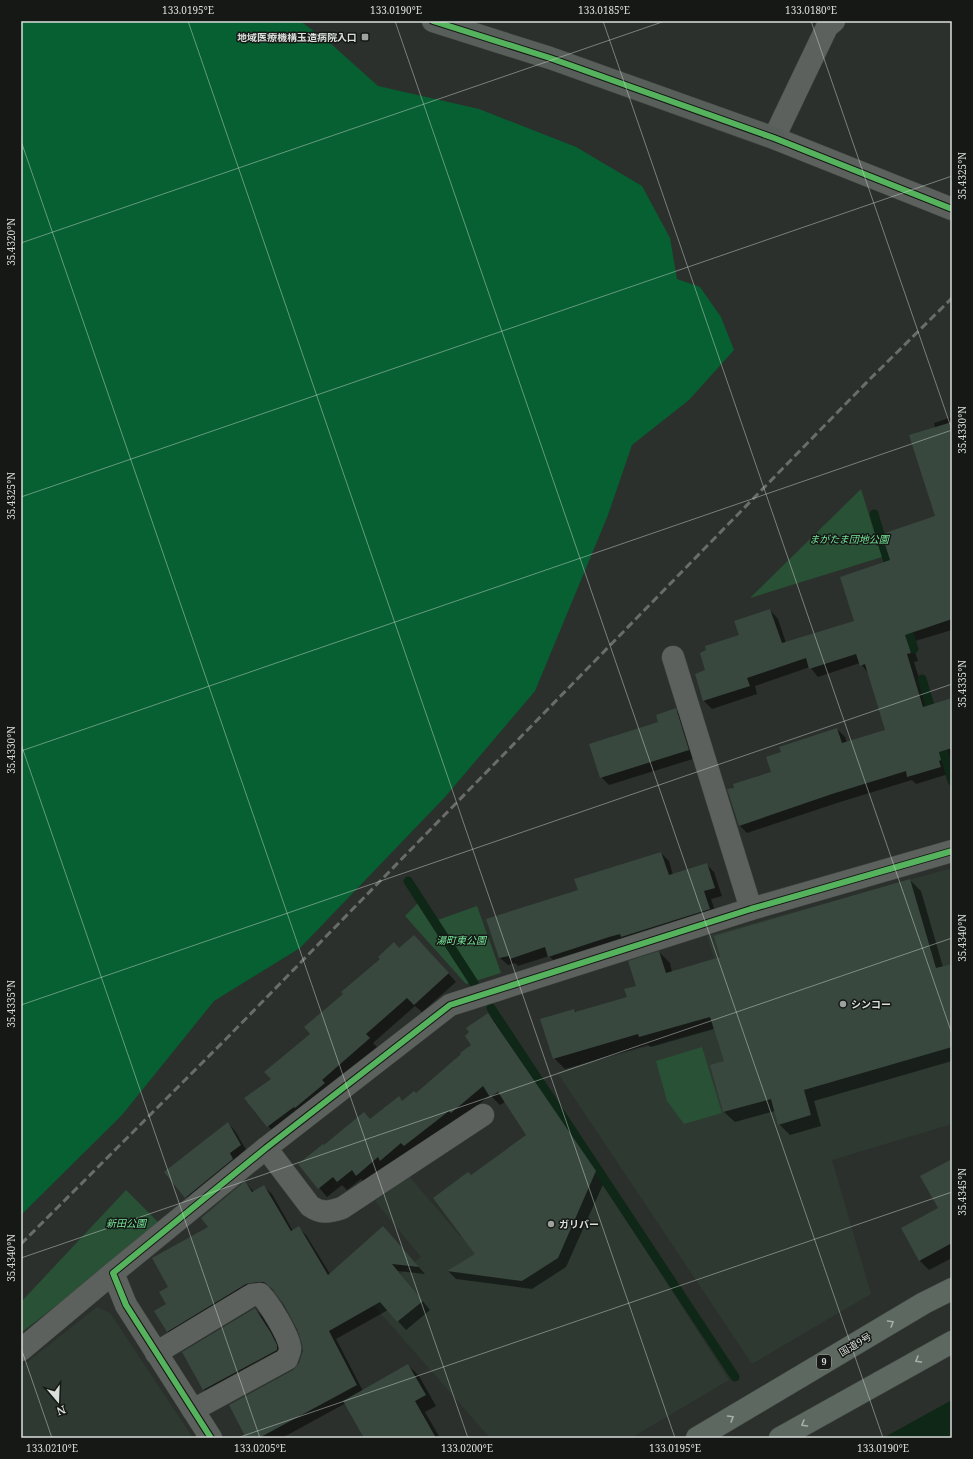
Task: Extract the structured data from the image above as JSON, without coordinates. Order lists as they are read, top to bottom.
{
  "streets": {
    "highway": ["国道9号", "9"]
  },
  "parks": ["まがたま団地公園", "湯町東公園", "新田公園"],
  "places": {
    "transit": ["地域医療機構玉造病院入口"],
    "other": ["シンコー", "ガリバー"]
  },
  "north": "bottom",
  "coordinates": [
    "133.0195°E",
    "133.0190°E",
    "133.0185°E",
    "133.0180°E",
    "35.4325°N",
    "35.4320°N",
    "35.4330°N",
    "35.4335°N",
    "35.4340°N",
    "35.4345°N",
    "133.0210°E",
    "133.0205°E",
    "133.0200°E"
  ]
}
